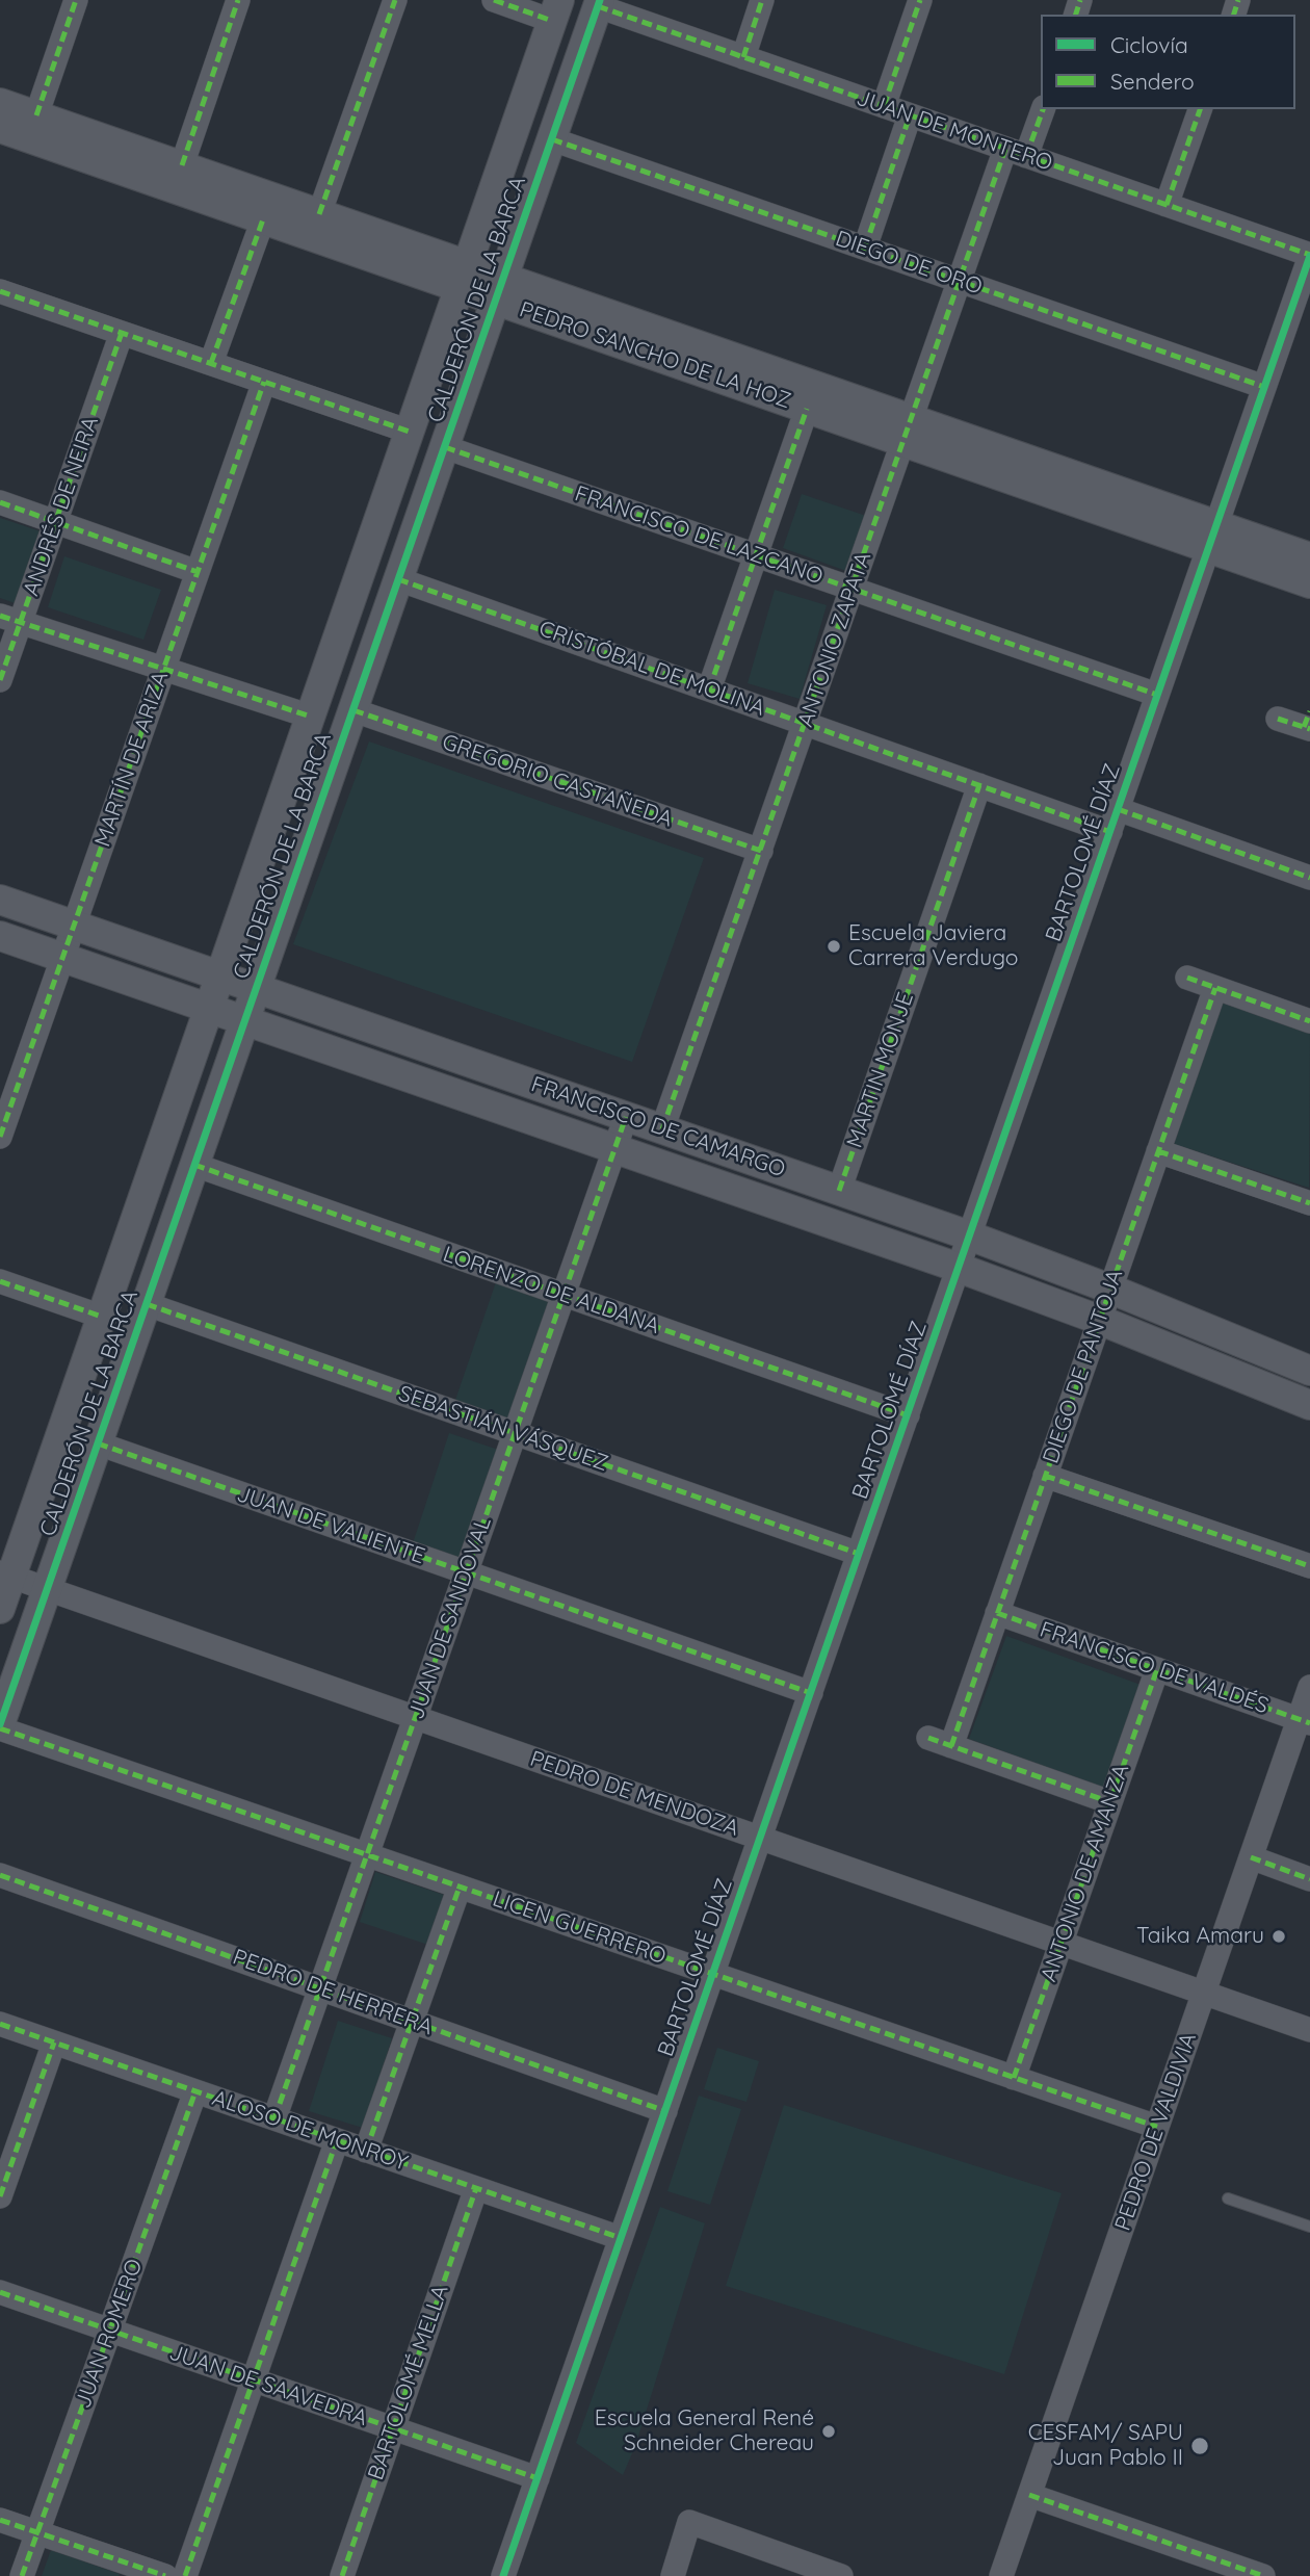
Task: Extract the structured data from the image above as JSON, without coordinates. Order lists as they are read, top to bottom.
{
  "streets": {
    "street": [
      "JUAN DE MONTERO",
      "DIEGO DE ORO",
      "CALDERÓN DE LA BARCA",
      "PEDRO SANCHO DE LA HOZ",
      "ANDRÉS DE NEIRA",
      "FRANCISCO DE LAZCANO",
      "ANTONIO ZAPATA",
      "CRISTÓBAL DE MOLINA",
      "MARTÍN DE ARIZA",
      "GREGORIO CASTAÑEDA",
      "BARTOLOMÉ DÍAZ",
      "MARTIN MONJE",
      "FRANCISCO DE CAMARGO",
      "LORENZO DE ALDANA",
      "DIEGO DE PANTOJA",
      "SEBASTIÁN VÁSQUEZ",
      "JUAN DE VALIENTE",
      "JUAN DE SANDOVAL",
      "FRANCISCO DE VALDÉS",
      "PEDRO DE MENDOZA",
      "ANTONIO DE AMANZA",
      "LICEN GUERRERO",
      "PEDRO DE HERRERA",
      "ALOSO DE MONROY",
      "PEDRO DE VALDIVIA",
      "JUAN ROMERO",
      "BARTOLOMÉ MELLA",
      "JUAN DE SAAVEDRA"
    ]
  },
  "crossings": [
    ["JUAN DE MONTERO", "CALDERÓN DE LA BARCA"],
    ["JUAN DE MONTERO", "ANTONIO ZAPATA"],
    ["JUAN DE MONTERO", "BARTOLOMÉ DÍAZ"],
    ["DIEGO DE ORO", "CALDERÓN DE LA BARCA"],
    ["DIEGO DE ORO", "ANTONIO ZAPATA"],
    ["DIEGO DE ORO", "BARTOLOMÉ DÍAZ"],
    ["CALDERÓN DE LA BARCA", "PEDRO SANCHO DE LA HOZ"],
    ["CALDERÓN DE LA BARCA", "FRANCISCO DE LAZCANO"],
    ["CALDERÓN DE LA BARCA", "CRISTÓBAL DE MOLINA"],
    ["CALDERÓN DE LA BARCA", "GREGORIO CASTAÑEDA"],
    ["CALDERÓN DE LA BARCA", "FRANCISCO DE CAMARGO"],
    ["CALDERÓN DE LA BARCA", "LORENZO DE ALDANA"],
    ["CALDERÓN DE LA BARCA", "SEBASTIÁN VÁSQUEZ"],
    ["CALDERÓN DE LA BARCA", "JUAN DE VALIENTE"],
    ["CALDERÓN DE LA BARCA", "PEDRO DE MENDOZA"],
    ["CALDERÓN DE LA BARCA", "LICEN GUERRERO"],
    ["PEDRO SANCHO DE LA HOZ", "ANTONIO ZAPATA"],
    ["PEDRO SANCHO DE LA HOZ", "BARTOLOMÉ DÍAZ"],
    ["FRANCISCO DE LAZCANO", "ANTONIO ZAPATA"],
    ["FRANCISCO DE LAZCANO", "BARTOLOMÉ DÍAZ"],
    ["ANTONIO ZAPATA", "CRISTÓBAL DE MOLINA"],
    ["ANTONIO ZAPATA", "GREGORIO CASTAÑEDA"],
    ["ANTONIO ZAPATA", "FRANCISCO DE CAMARGO"],
    ["CRISTÓBAL DE MOLINA", "BARTOLOMÉ DÍAZ"],
    ["CRISTÓBAL DE MOLINA", "MARTIN MONJE"],
    ["MARTÍN DE ARIZA", "FRANCISCO DE CAMARGO"],
    ["BARTOLOMÉ DÍAZ", "FRANCISCO DE CAMARGO"],
    ["BARTOLOMÉ DÍAZ", "LORENZO DE ALDANA"],
    ["BARTOLOMÉ DÍAZ", "SEBASTIÁN VÁSQUEZ"],
    ["BARTOLOMÉ DÍAZ", "JUAN DE VALIENTE"],
    ["BARTOLOMÉ DÍAZ", "PEDRO DE MENDOZA"],
    ["BARTOLOMÉ DÍAZ", "LICEN GUERRERO"],
    ["BARTOLOMÉ DÍAZ", "PEDRO DE HERRERA"],
    ["BARTOLOMÉ DÍAZ", "ALOSO DE MONROY"],
    ["BARTOLOMÉ DÍAZ", "JUAN DE SAAVEDRA"],
    ["MARTIN MONJE", "FRANCISCO DE CAMARGO"],
    ["FRANCISCO DE CAMARGO", "DIEGO DE PANTOJA"],
    ["FRANCISCO DE CAMARGO", "JUAN DE SANDOVAL"],
    ["LORENZO DE ALDANA", "JUAN DE SANDOVAL"],
    ["DIEGO DE PANTOJA", "FRANCISCO DE VALDÉS"],
    ["DIEGO DE PANTOJA", "ANTONIO DE AMANZA"],
    ["SEBASTIÁN VÁSQUEZ", "JUAN DE SANDOVAL"],
    ["JUAN DE VALIENTE", "JUAN DE SANDOVAL"],
    ["JUAN DE SANDOVAL", "PEDRO DE MENDOZA"],
    ["JUAN DE SANDOVAL", "LICEN GUERRERO"],
    ["JUAN DE SANDOVAL", "PEDRO DE HERRERA"],
    ["JUAN DE SANDOVAL", "ALOSO DE MONROY"],
    ["FRANCISCO DE VALDÉS", "ANTONIO DE AMANZA"],
    ["FRANCISCO DE VALDÉS", "PEDRO DE VALDIVIA"],
    ["PEDRO DE MENDOZA", "ANTONIO DE AMANZA"],
    ["PEDRO DE MENDOZA", "PEDRO DE VALDIVIA"],
    ["ANTONIO DE AMANZA", "LICEN GUERRERO"],
    ["LICEN GUERRERO", "PEDRO DE VALDIVIA"],
    ["ALOSO DE MONROY", "JUAN ROMERO"],
    ["ALOSO DE MONROY", "BARTOLOMÉ MELLA"],
    ["JUAN ROMERO", "JUAN DE SAAVEDRA"],
    ["BARTOLOMÉ MELLA", "JUAN DE SAAVEDRA"]
  ],
  "places": [
    "Escuela Javiera Carrera Verdugo",
    "Taika Amaru",
    "Escuela General René Schneider Chereau",
    "CESFAM/ SAPU Juan Pablo II"
  ],
  "legend": ["Ciclovía", "Sendero"]
}
